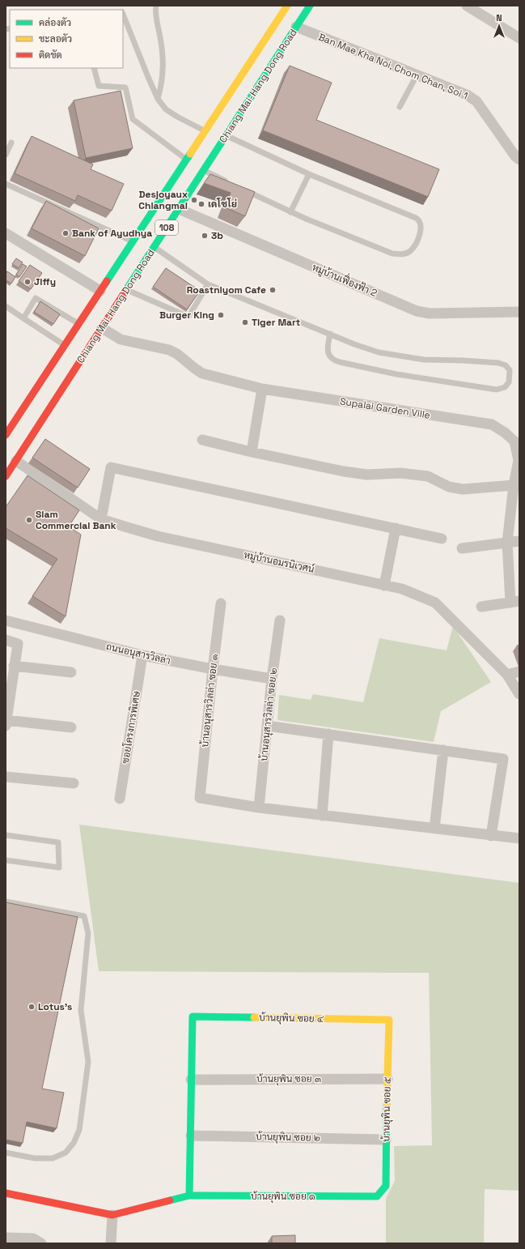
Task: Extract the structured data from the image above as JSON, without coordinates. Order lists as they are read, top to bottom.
{
  "streets": {
    "main road": [
      "Chiang Mai-Hang Dong Road",
      "108",
      "บ้านยุพิน ซอย ๔",
      "บ้านยุพิน ซอย ๕",
      "บ้านยุพิน ซอย ๑"
    ],
    "street": [
      "Ban Mae Kha Noi, Chom Chan, Soi 1",
      "หมู่บ้านเฟื่องฟ้า 2",
      "Supalai Garden Ville",
      "หมู่บ้านอมรนิเวศน์",
      "ถนนอนุสารวิลล่า",
      "บ้านอนุสารวิลล่า ซอย ๑",
      "บ้านอนุสารวิลล่า ซอย ๒",
      "ซอยโครงการพิเศษ",
      "บ้านยุพิน ซอย ๓",
      "บ้านยุพิน ซอย ๒"
    ]
  },
  "crossings": [
    ["Ban Mae Kha Noi, Chom Chan, Soi 1", "Chiang Mai-Hang Dong Road"],
    ["Chiang Mai-Hang Dong Road", "หมู่บ้านเฟื่องฟ้า 2"],
    ["Chiang Mai-Hang Dong Road", "Supalai Garden Ville"],
    ["Chiang Mai-Hang Dong Road", "หมู่บ้านอมรนิเวศน์"],
    ["ถนนอนุสารวิลล่า", "บ้านอนุสารวิลล่า ซอย ๑"],
    ["ถนนอนุสารวิลล่า", "บ้านอนุสารวิลล่า ซอย ๒"],
    ["ถนนอนุสารวิลล่า", "ซอยโครงการพิเศษ"],
    ["บ้านอนุสารวิลล่า ซอย ๑", "บ้านอนุสารวิลล่า ซอย ๒"],
    ["บ้านยุพิน ซอย ๔", "บ้านยุพิน ซอย ๓"],
    ["บ้านยุพิน ซอย ๔", "บ้านยุพิน ซอย ๕"],
    ["บ้านยุพิน ซอย ๓", "บ้านยุพิน ซอย ๕"],
    ["บ้านยุพิน ซอย ๕", "บ้านยุพิน ซอย ๒"],
    ["บ้านยุพิน ซอย ๕", "บ้านยุพิน ซอย ๑"]
  ],
  "places": [
    "Desjoyaux Chiangmai",
    "เดโชโย่",
    "Bank of Ayudhya",
    "3b",
    "Jiffy",
    "Roastniyom Cafe",
    "Burger King",
    "Tiger Mart",
    "Siam Commercial Bank",
    "Lotus's"
  ],
  "legend": ["คล่องตัว", "ชะลอตัว", "ติดขัด"],
  "north": "top"
}
